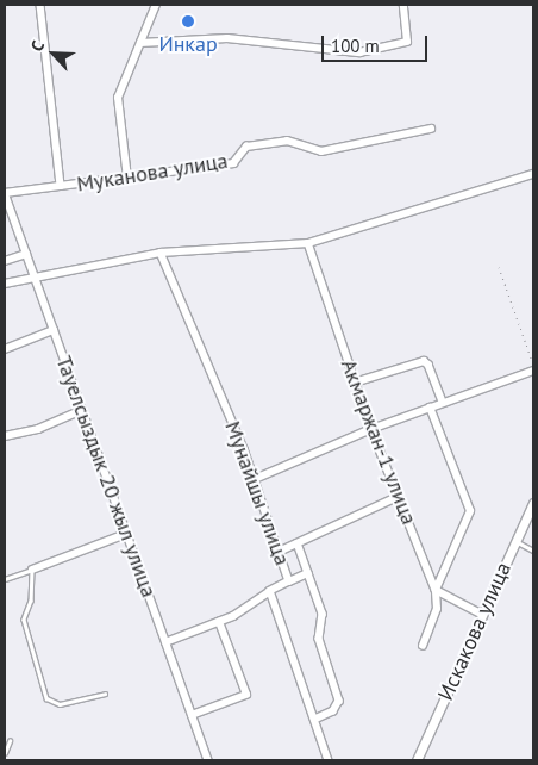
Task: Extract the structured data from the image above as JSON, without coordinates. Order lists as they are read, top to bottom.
{
  "streets": {
    "street": [
      "Муканова улица",
      "Акмаржан-1 улица",
      "Тауелсыздык 20 жыл улица",
      "Мунайшы улица",
      "Искакова улица"
    ]
  },
  "crossings": [
    ["Муканова улица", "Тауелсыздык 20 жыл улица"]
  ],
  "places": ["Инкар"],
  "scale_bar": "100 m",
  "north": "top left"
}
